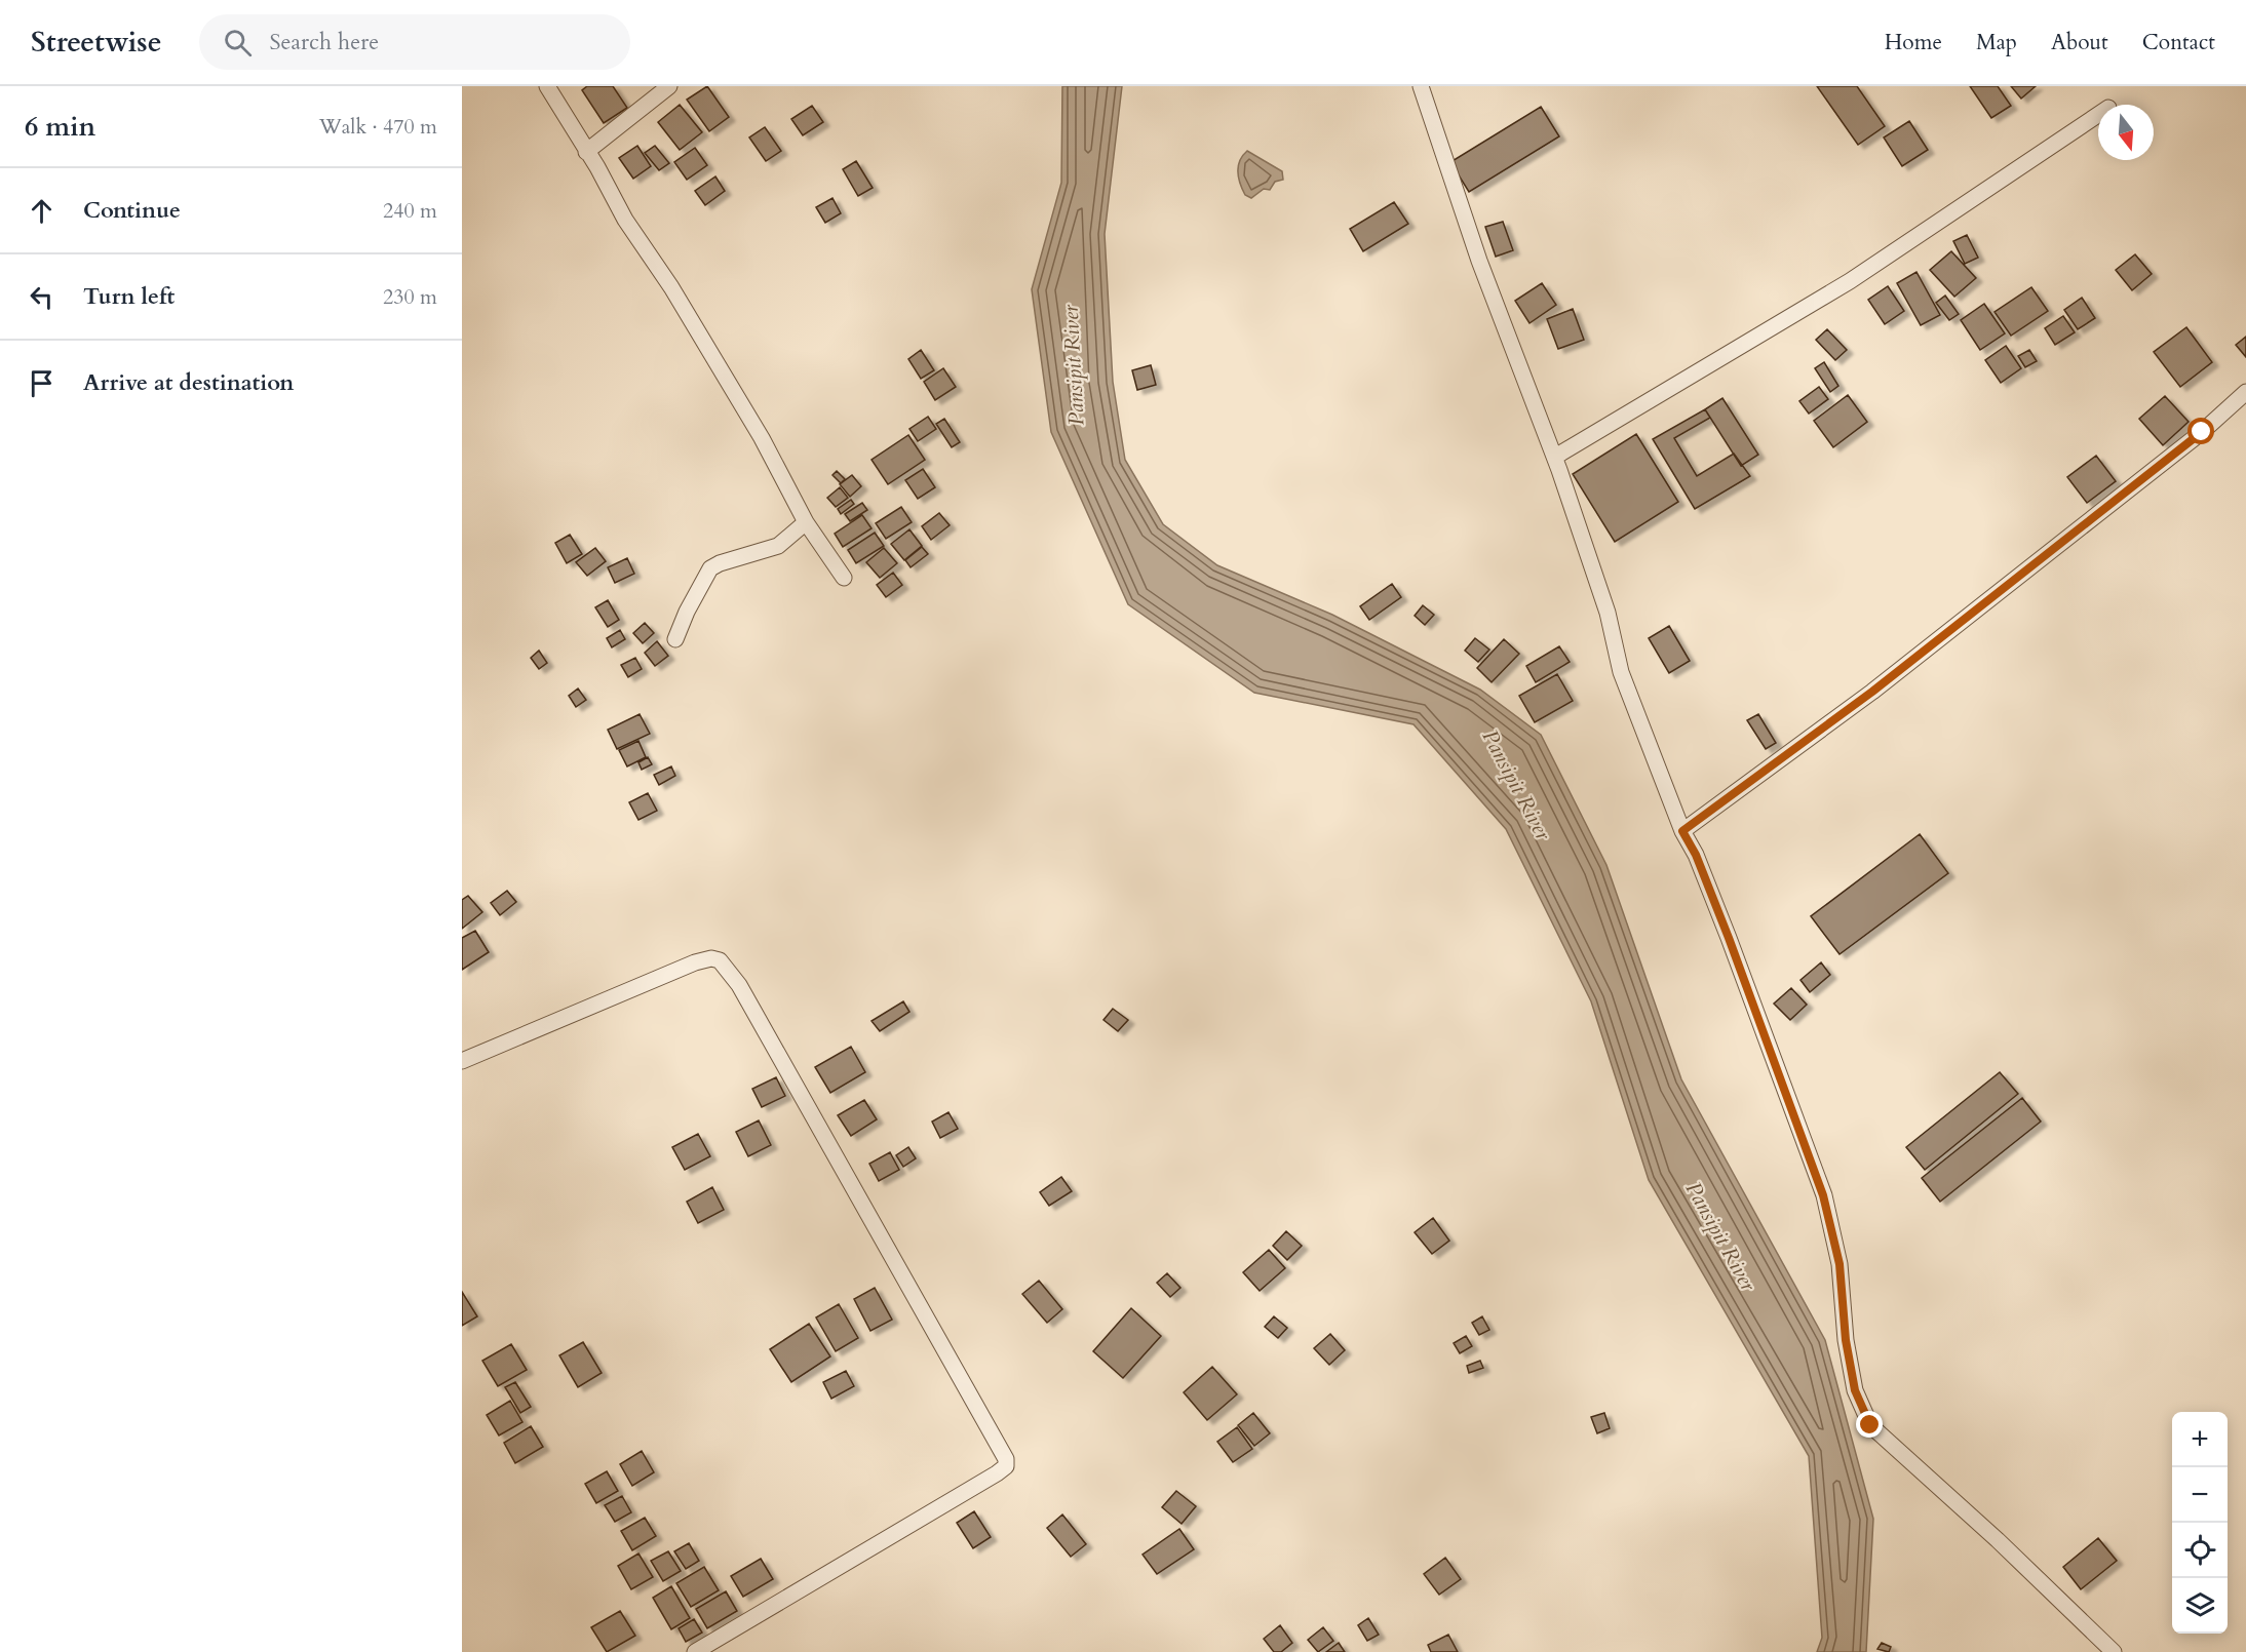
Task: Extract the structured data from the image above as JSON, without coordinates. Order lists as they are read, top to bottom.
{
  "water": ["Pansipit River"],
  "north": "bottom",
  "page": {
    "header": "Streetwise",
    "search": "Search here",
    "nav": [
      "Home",
      "Map",
      "About",
      "Contact"
    ],
    "heading": ["6 min", "Walk · 470 m"],
    "list": [
      ["Continue", "240 m"],
      ["Turn left", "230 m"],
      "Arrive at destination"
    ],
    "map_buttons": ["+", "−"]
  }
}
